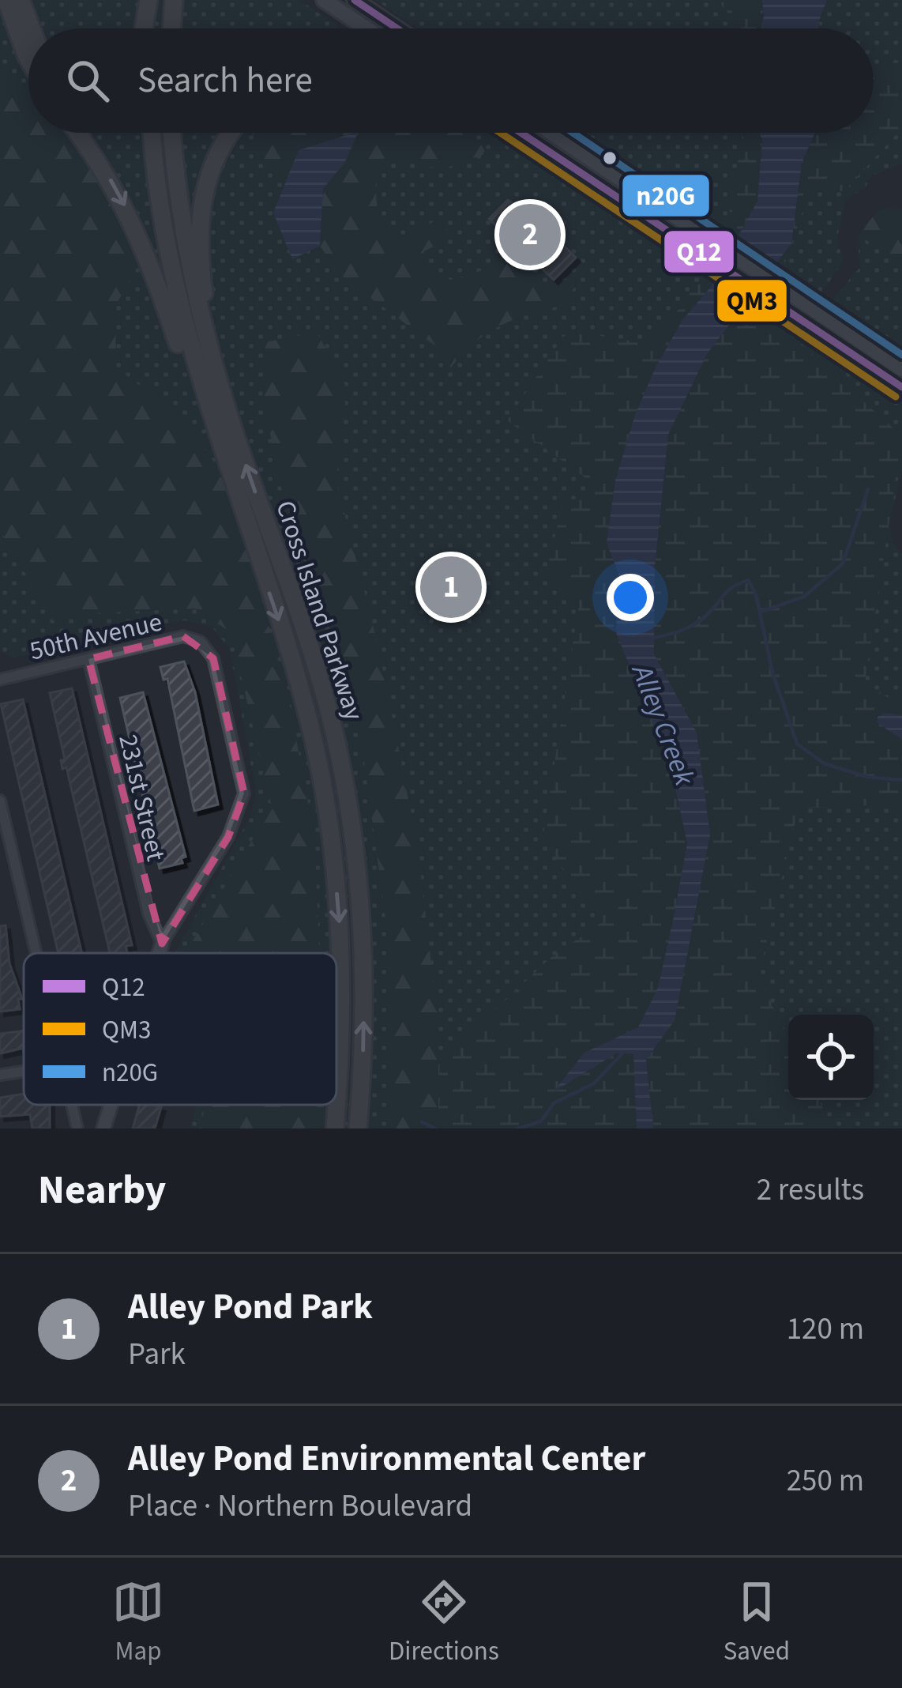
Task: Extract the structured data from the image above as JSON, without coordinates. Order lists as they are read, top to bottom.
{
  "streets": {
    "highway": ["Cross Island Parkway"],
    "street": ["50th Avenue", "231st Street"]
  },
  "crossings": [
    ["50th Avenue", "231st Street"]
  ],
  "water": ["Alley Creek"],
  "lines": ["transit line Q12", "transit line QM3", "transit line n20G"],
  "legend": ["Q12", "QM3", "n20G"],
  "page": {
    "search": "Search here",
    "pins": ["2", "1"],
    "heading": ["Nearby", "2 results"],
    "list": [
      {
        "mark": "1",
        "name": "Alley Pond Park",
        "note": "Park",
        "value": "120 m"
      },
      {
        "mark": "2",
        "name": "Alley Pond Environmental Center",
        "note": "Place · Northern Boulevard",
        "value": "250 m"
      }
    ],
    "nav": ["Map", "Directions", "Saved"]
  }
}
